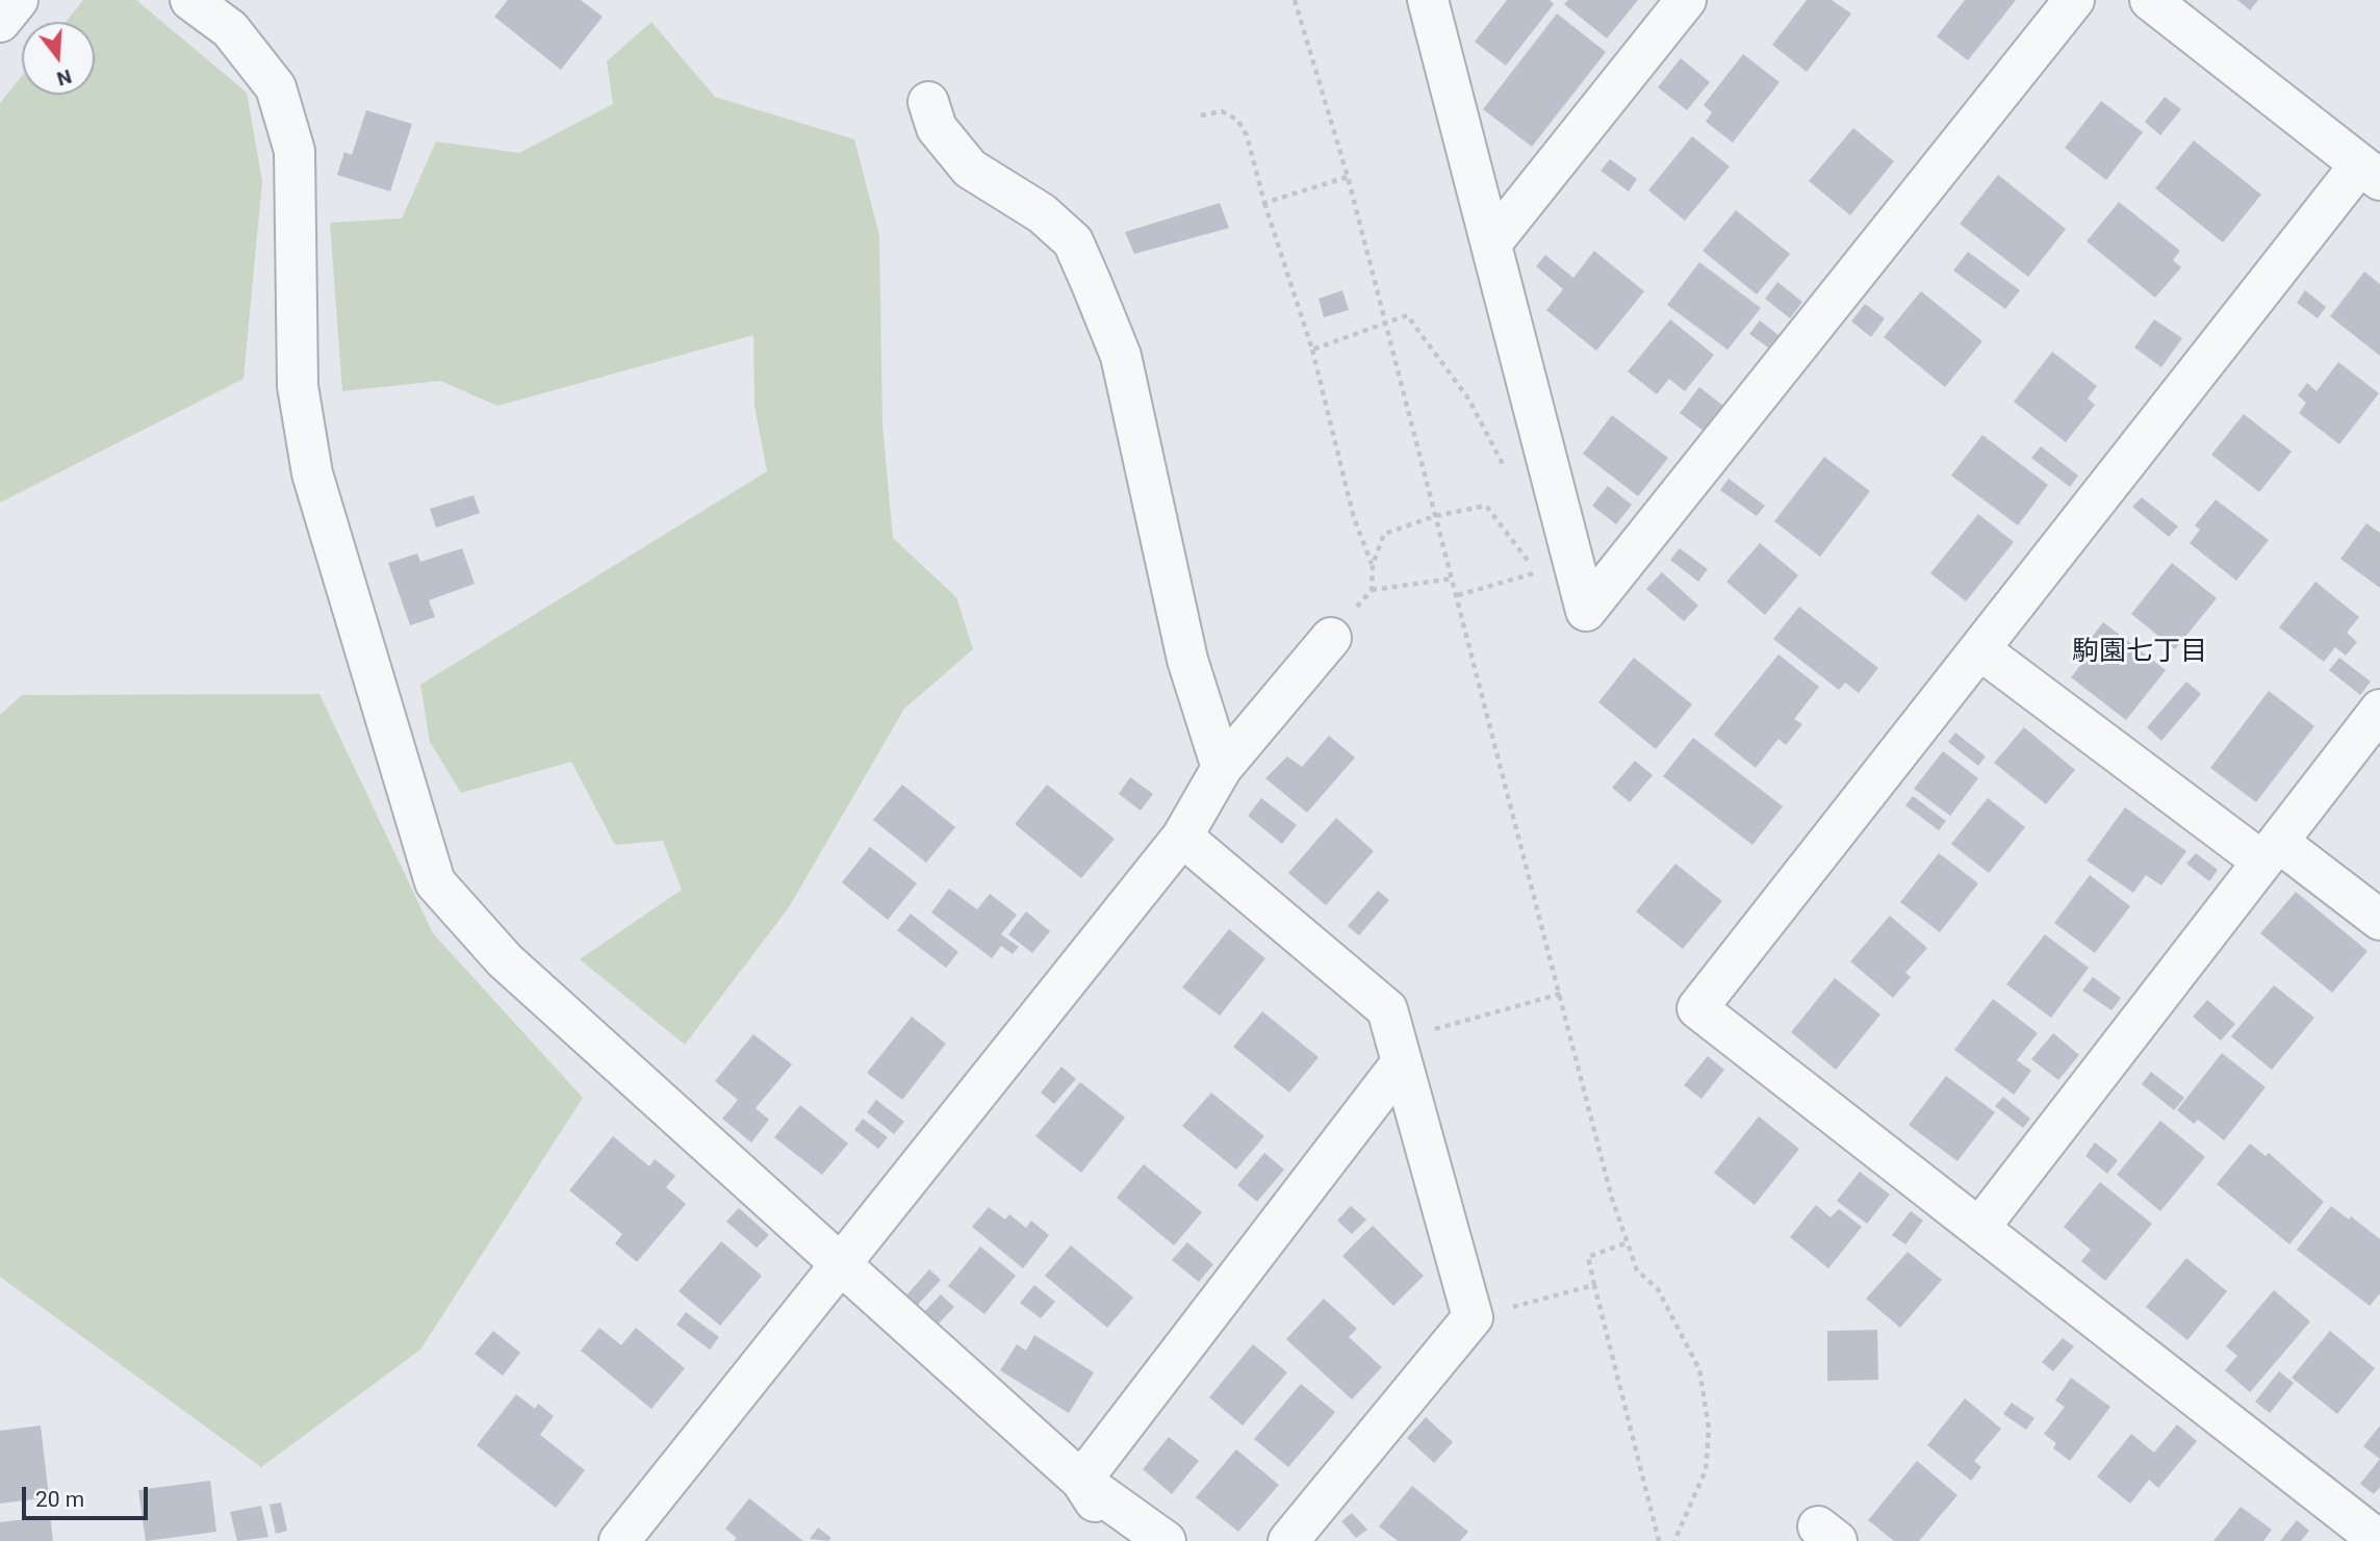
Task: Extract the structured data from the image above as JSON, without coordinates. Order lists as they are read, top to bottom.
{
  "districts": ["駒園七丁目"],
  "scale_bar": "20 m",
  "north": "bottom"
}
